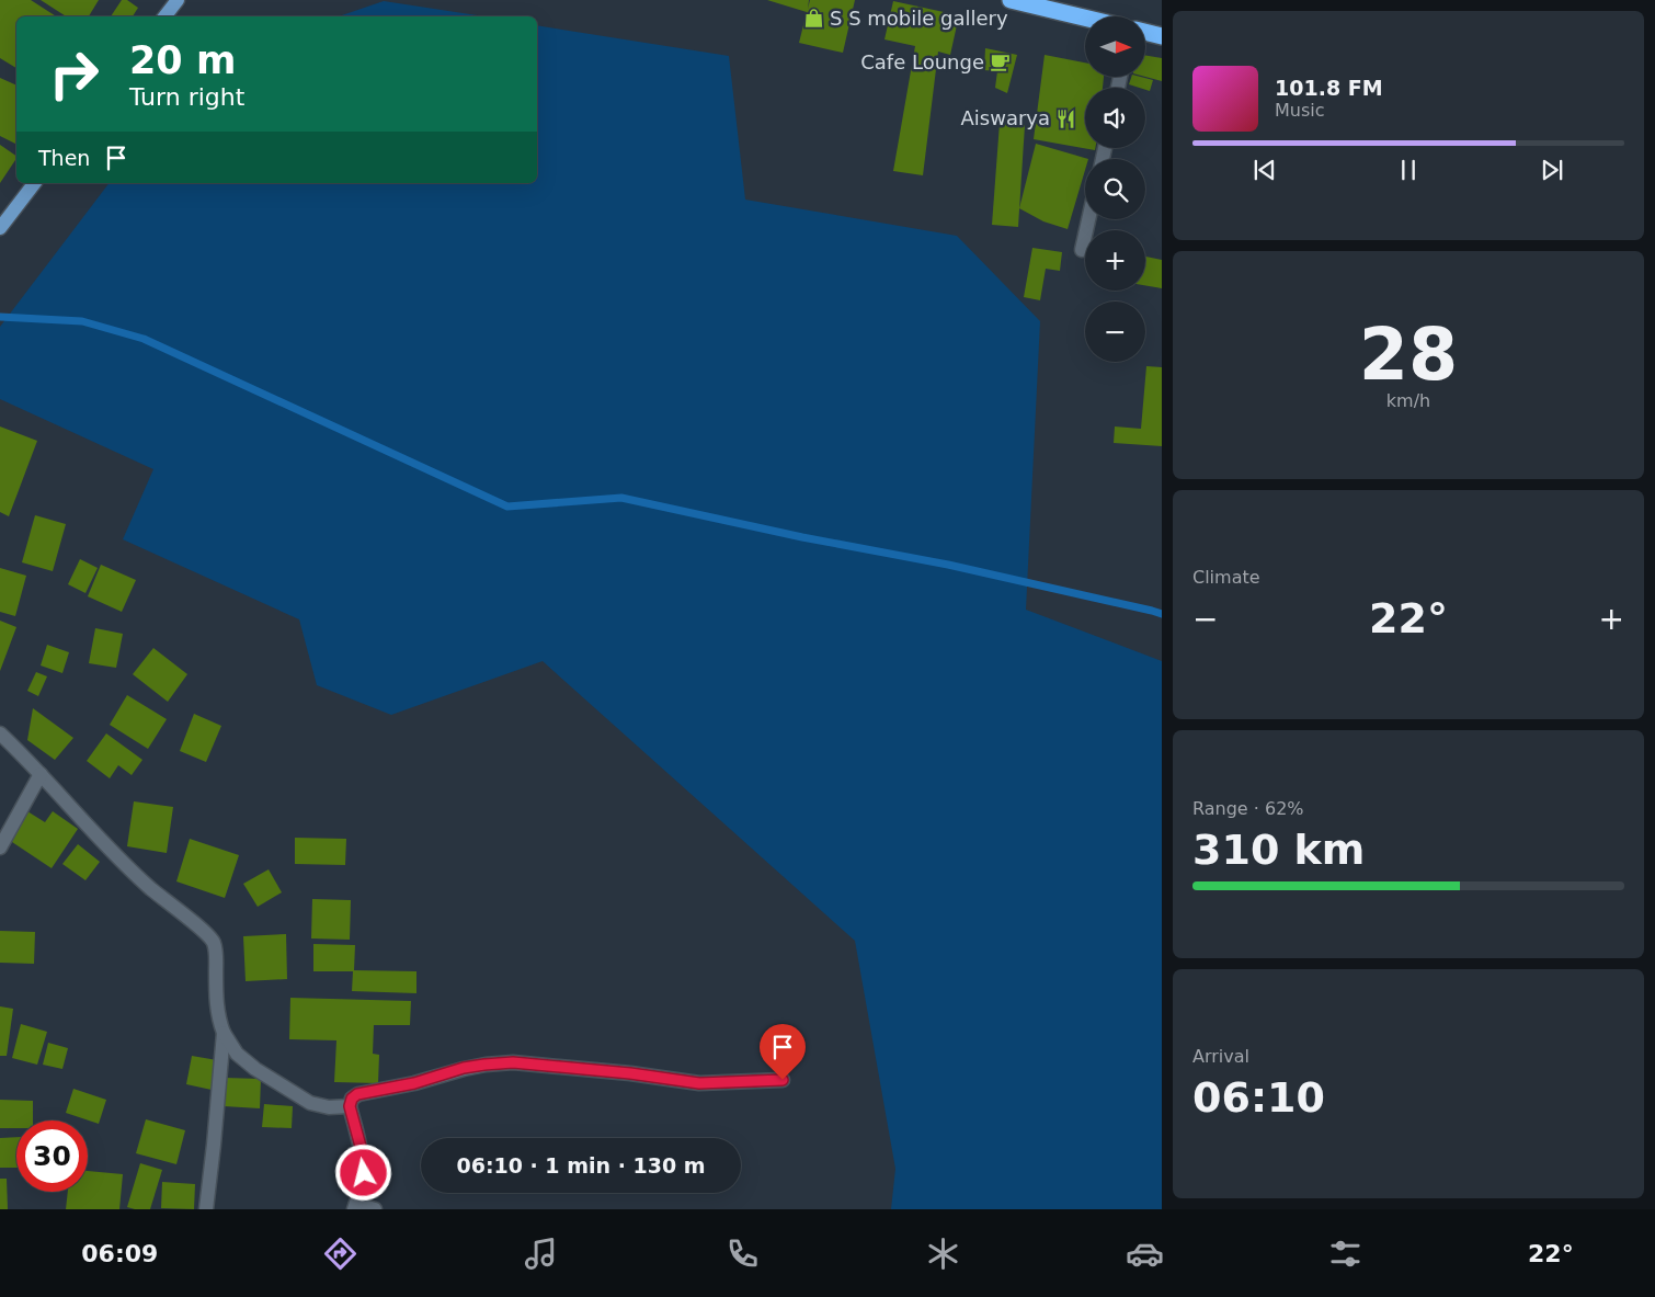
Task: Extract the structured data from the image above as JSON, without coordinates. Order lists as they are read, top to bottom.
{
  "places": {
    "shop": ["S S mobile gallery"],
    "cafe": ["Cafe Lounge"],
    "restaurant": ["Aiswarya"]
  },
  "north": "right",
  "page": {
    "map_buttons": ["+", "−"],
    "turn": ["20 m", "Turn right"],
    "song": ["101.8 FM", "Music"],
    "then": "Then",
    "tile": [
      ["28", "km/h"],
      "Climate",
      ["Range · 62%", "310 km"],
      ["Arrival", "06:10"]
    ],
    "heat": ["−", "22°", "+"],
    "limit": "30",
    "trip": "06:10 · 1 min · 130 m",
    "tabs": ["06:09", "22°"]
  }
}
